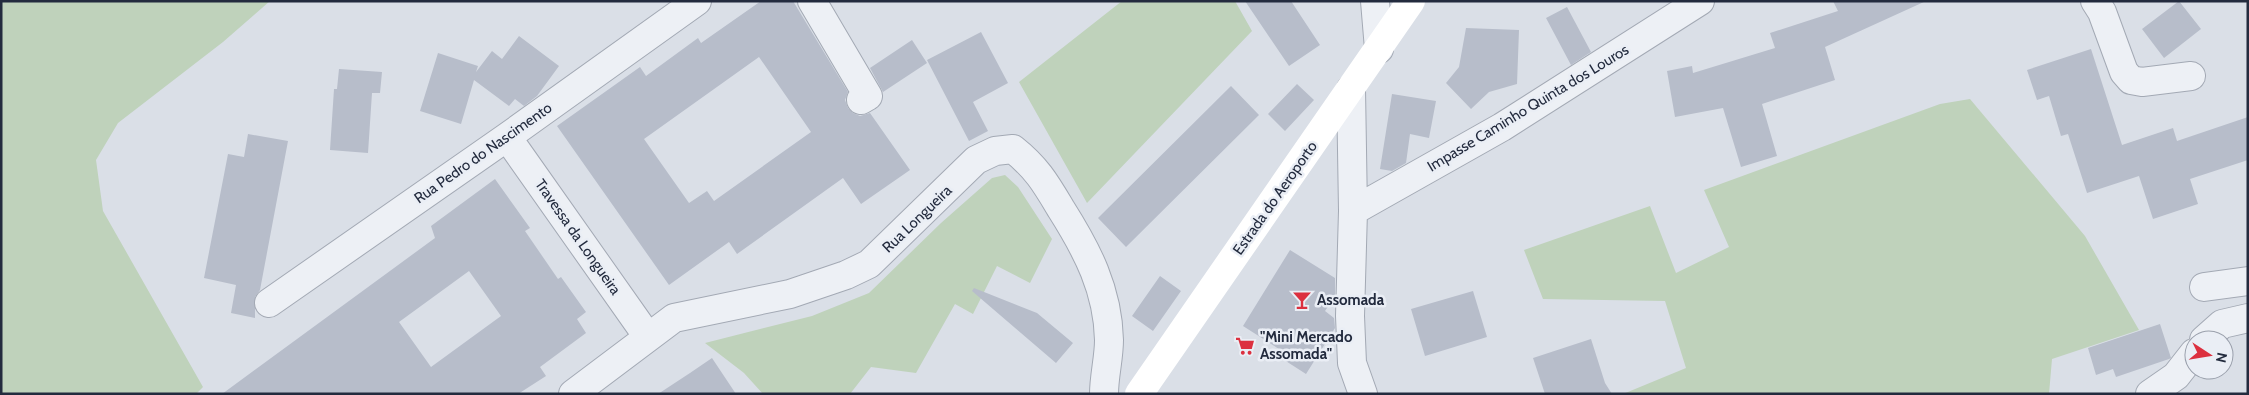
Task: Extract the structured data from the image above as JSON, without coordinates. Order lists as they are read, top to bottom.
{
  "streets": {
    "main road": ["Estrada do Aeroporto"],
    "street": [
      "Impasse Caminho Quinta dos Louros",
      "Rua Pedro do Nascimento",
      "Rua Longueira",
      "Travessa da Longueira"
    ]
  },
  "crossings": [
    ["Rua Pedro do Nascimento", "Travessa da Longueira"],
    ["Rua Longueira", "Travessa da Longueira"]
  ],
  "places": {
    "bar": ["Assomada"],
    "supermarket": ["\"Mini Mercado Assomada\""]
  },
  "north": "right"
}
